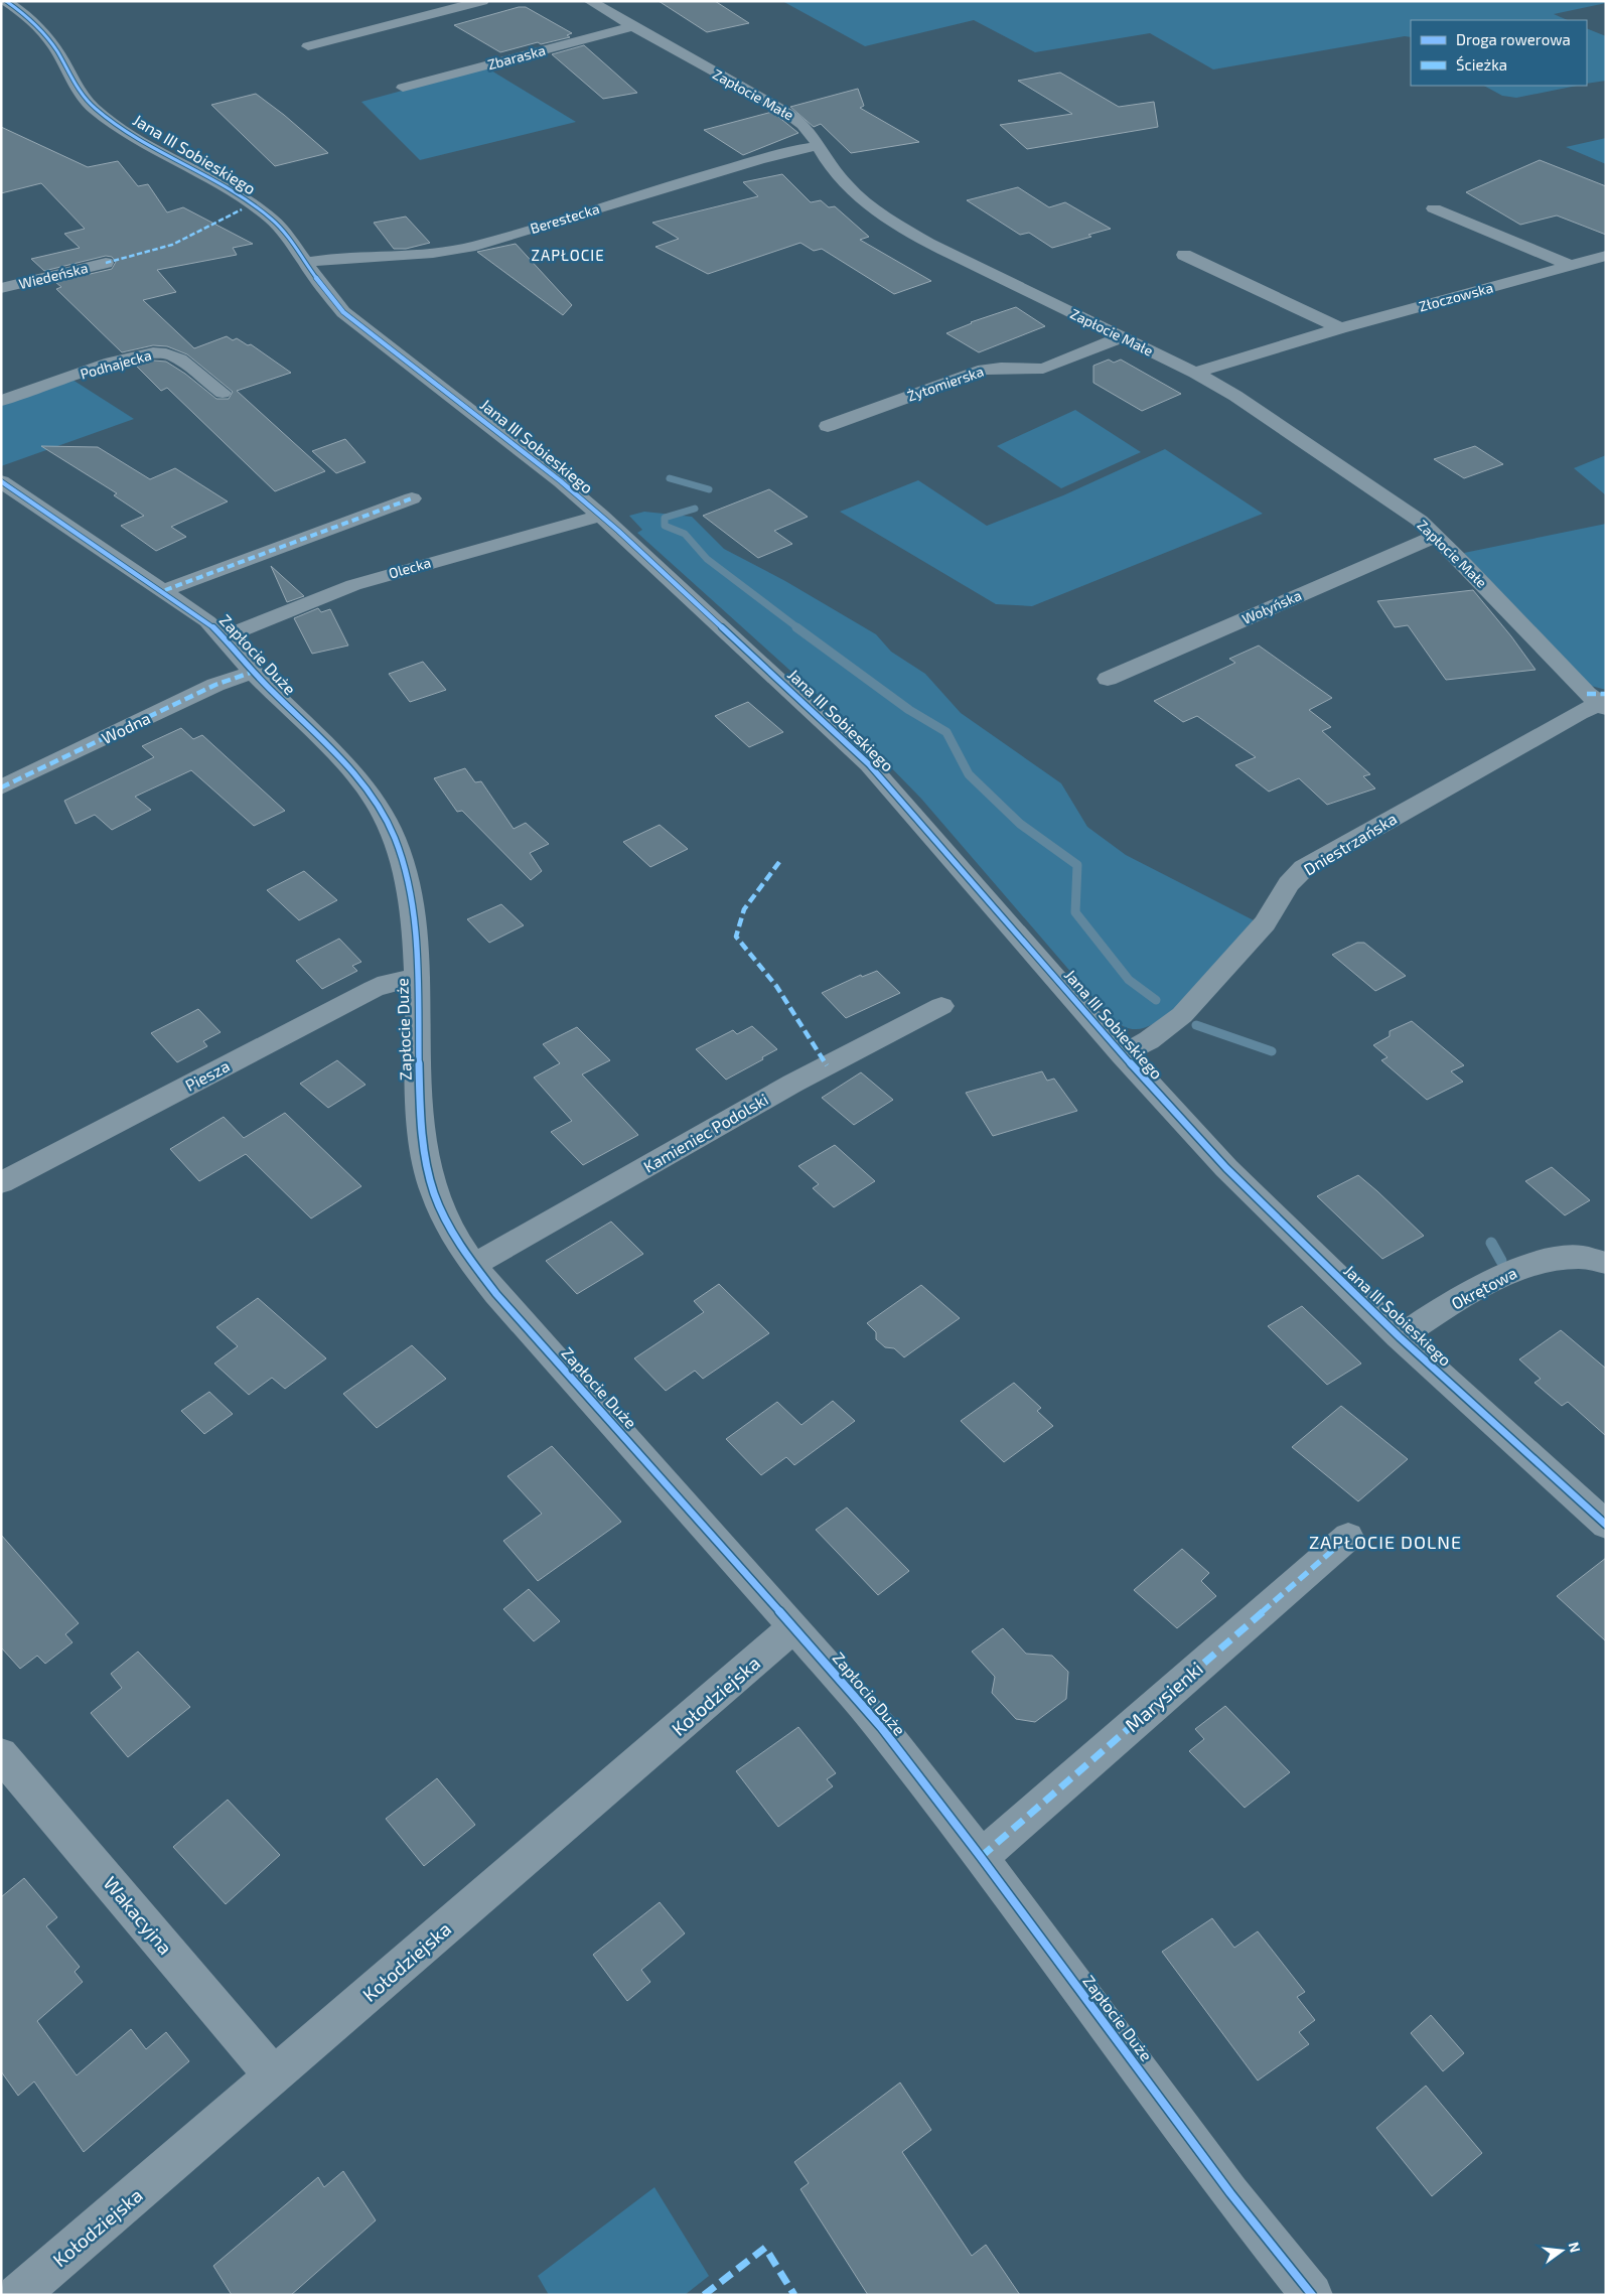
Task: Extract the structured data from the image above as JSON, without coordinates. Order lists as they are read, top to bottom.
{
  "streets": {
    "street": [
      "Zbaraska",
      "Zapłocie Małe",
      "Jana III Sobieskiego",
      "Berestecka",
      "Wiedeńska",
      "Złoczowska",
      "Podhajecka",
      "Żytomierska",
      "Olecka",
      "Wołyńska",
      "Zapłocie Duże",
      "Wodna",
      "Dniestrzańska",
      "Piesza",
      "Kamieniec Podolski",
      "Okrętowa",
      "Kołodziejska",
      "Marysienki",
      "Wakacyjna"
    ]
  },
  "crossings": [
    ["Zbaraska", "Zapłocie Małe"],
    ["Zapłocie Małe", "Berestecka"],
    ["Zapłocie Małe", "Złoczowska"],
    ["Zapłocie Małe", "Żytomierska"],
    ["Zapłocie Małe", "Wołyńska"],
    ["Zapłocie Małe", "Dniestrzańska"],
    ["Jana III Sobieskiego", "Berestecka"],
    ["Jana III Sobieskiego", "Olecka"],
    ["Jana III Sobieskiego", "Dniestrzańska"],
    ["Jana III Sobieskiego", "Okrętowa"],
    ["Olecka", "Zapłocie Duże"],
    ["Zapłocie Duże", "Wodna"],
    ["Zapłocie Duże", "Piesza"],
    ["Zapłocie Duże", "Kamieniec Podolski"],
    ["Zapłocie Duże", "Kołodziejska"],
    ["Zapłocie Duże", "Marysienki"],
    ["Kołodziejska", "Wakacyjna"]
  ],
  "districts": ["ZAPŁOCIE", "ZAPŁOCIE DOLNE"],
  "legend": ["Droga rowerowa", "Ścieżka"],
  "north": "right"
}
